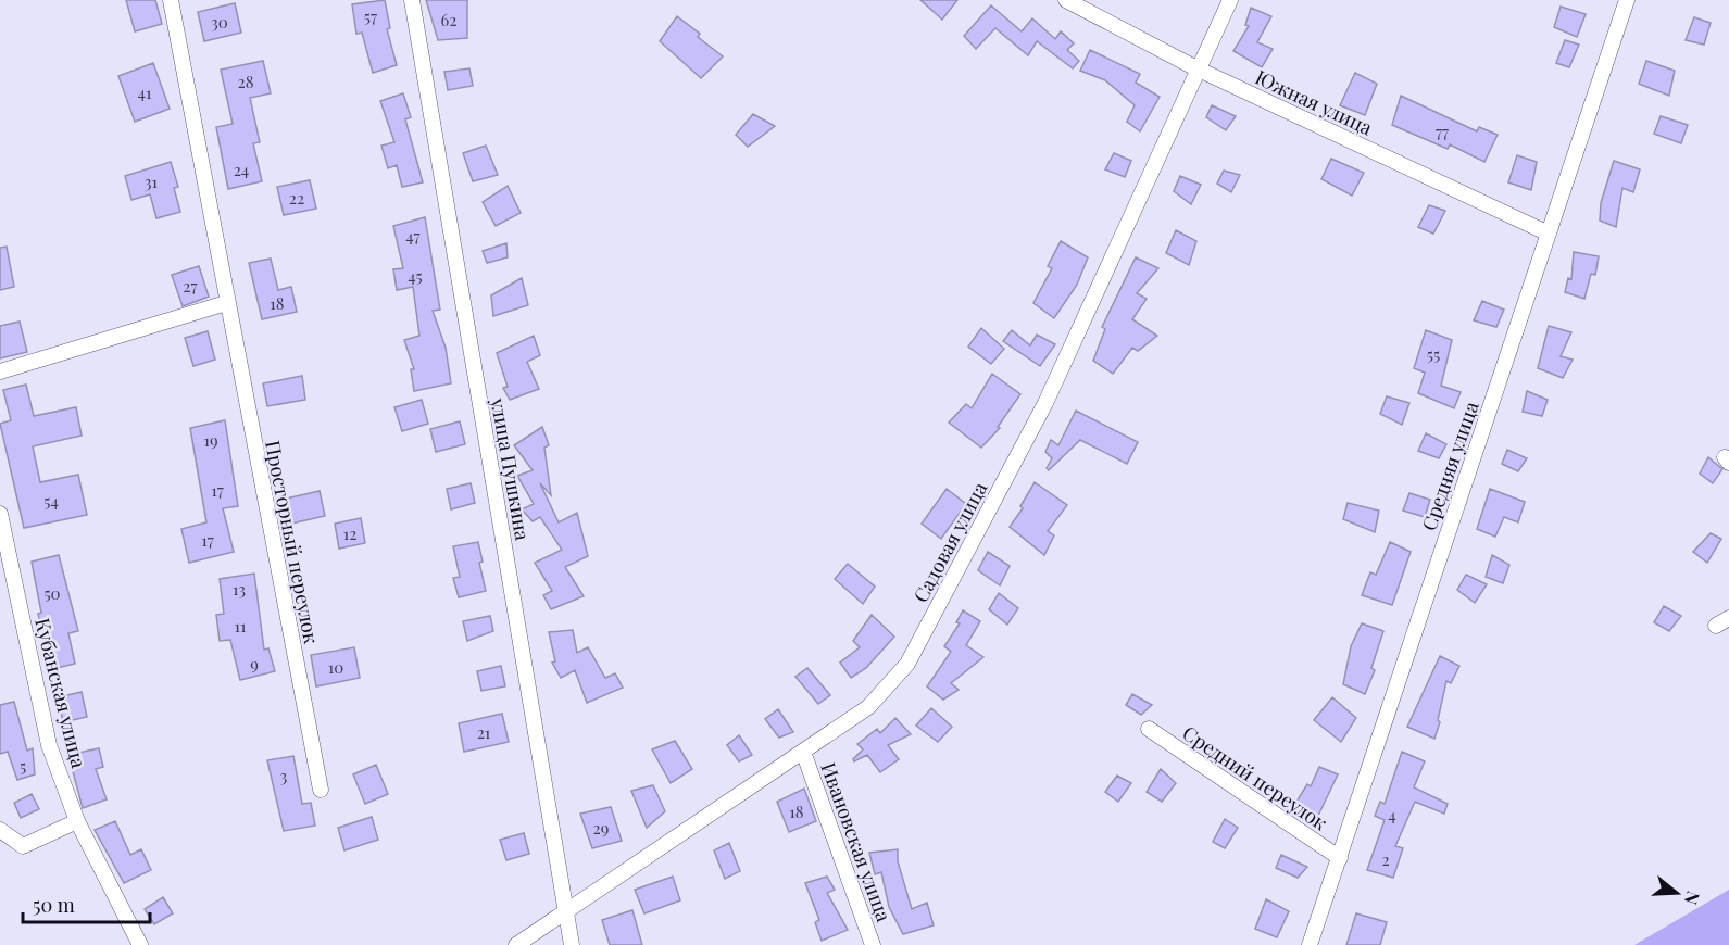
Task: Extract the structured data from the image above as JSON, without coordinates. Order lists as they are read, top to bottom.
{
  "streets": {
    "street": [
      "Южная улица",
      "Средняя улица",
      "улица Пушкина",
      "Просторный переулок",
      "Садовая улица",
      "Кубанская улица",
      "Средний переулок",
      "Ивановская улица"
    ]
  },
  "crossings": [
    ["Южная улица", "Средняя улица"],
    ["Южная улица", "Садовая улица"],
    ["Средняя улица", "Средний переулок"],
    ["улица Пушкина", "Садовая улица"],
    ["Садовая улица", "Ивановская улица"]
  ],
  "house_numbers": [
    "57",
    "62",
    "30",
    "28",
    "41",
    "77",
    "24",
    "31",
    "22",
    "47",
    "45",
    "27",
    "18",
    "55",
    "19",
    "17",
    "54",
    "12",
    "17",
    "13",
    "50",
    "11",
    "9",
    "10",
    "21",
    "5",
    "3",
    "18",
    "4",
    "29",
    "2"
  ],
  "scale_bar": "50 m",
  "north": "right"
}
